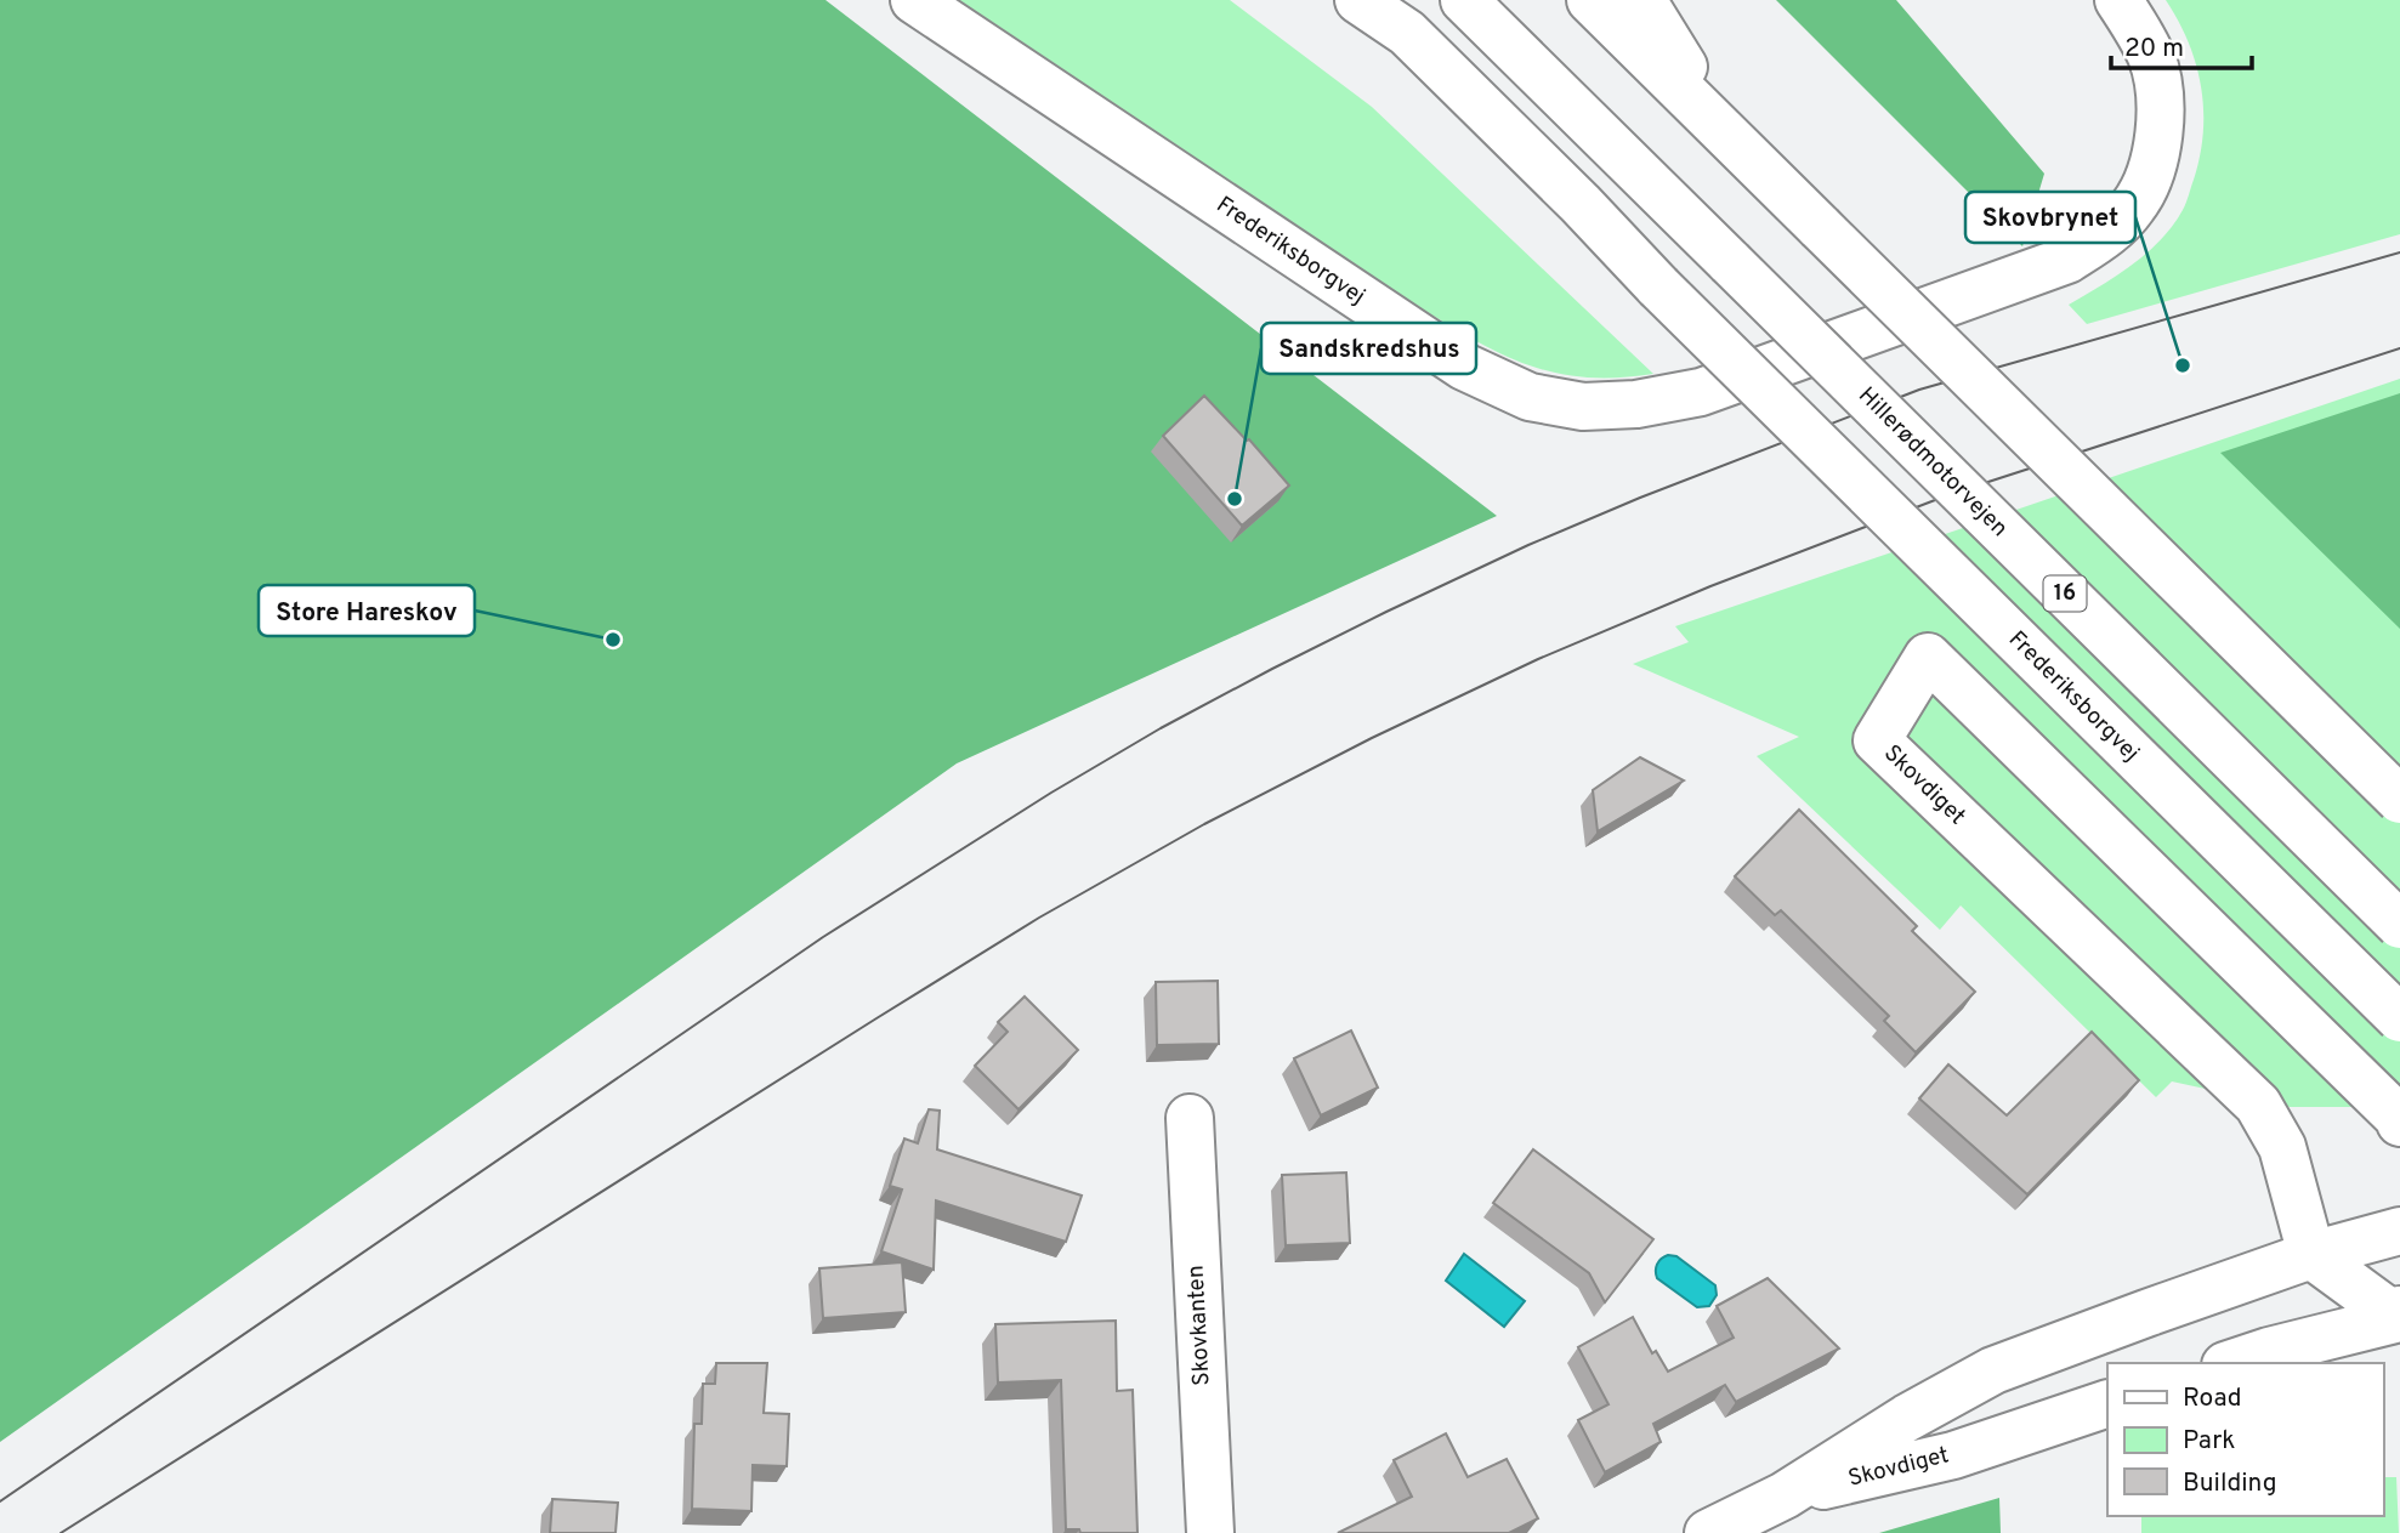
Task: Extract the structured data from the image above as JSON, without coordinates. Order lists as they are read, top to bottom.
{
  "streets": {
    "main road": [
      "Frederiksborgvej",
      "Hillerødmotorvejen",
      "16",
      "Skovdiget",
      "Skovkanten"
    ]
  },
  "places": ["Skovbrynet", "Sandskredshus", "Store Hareskov"],
  "legend": ["Road", "Park", "Building"],
  "scale_bar": "20 m"
}
